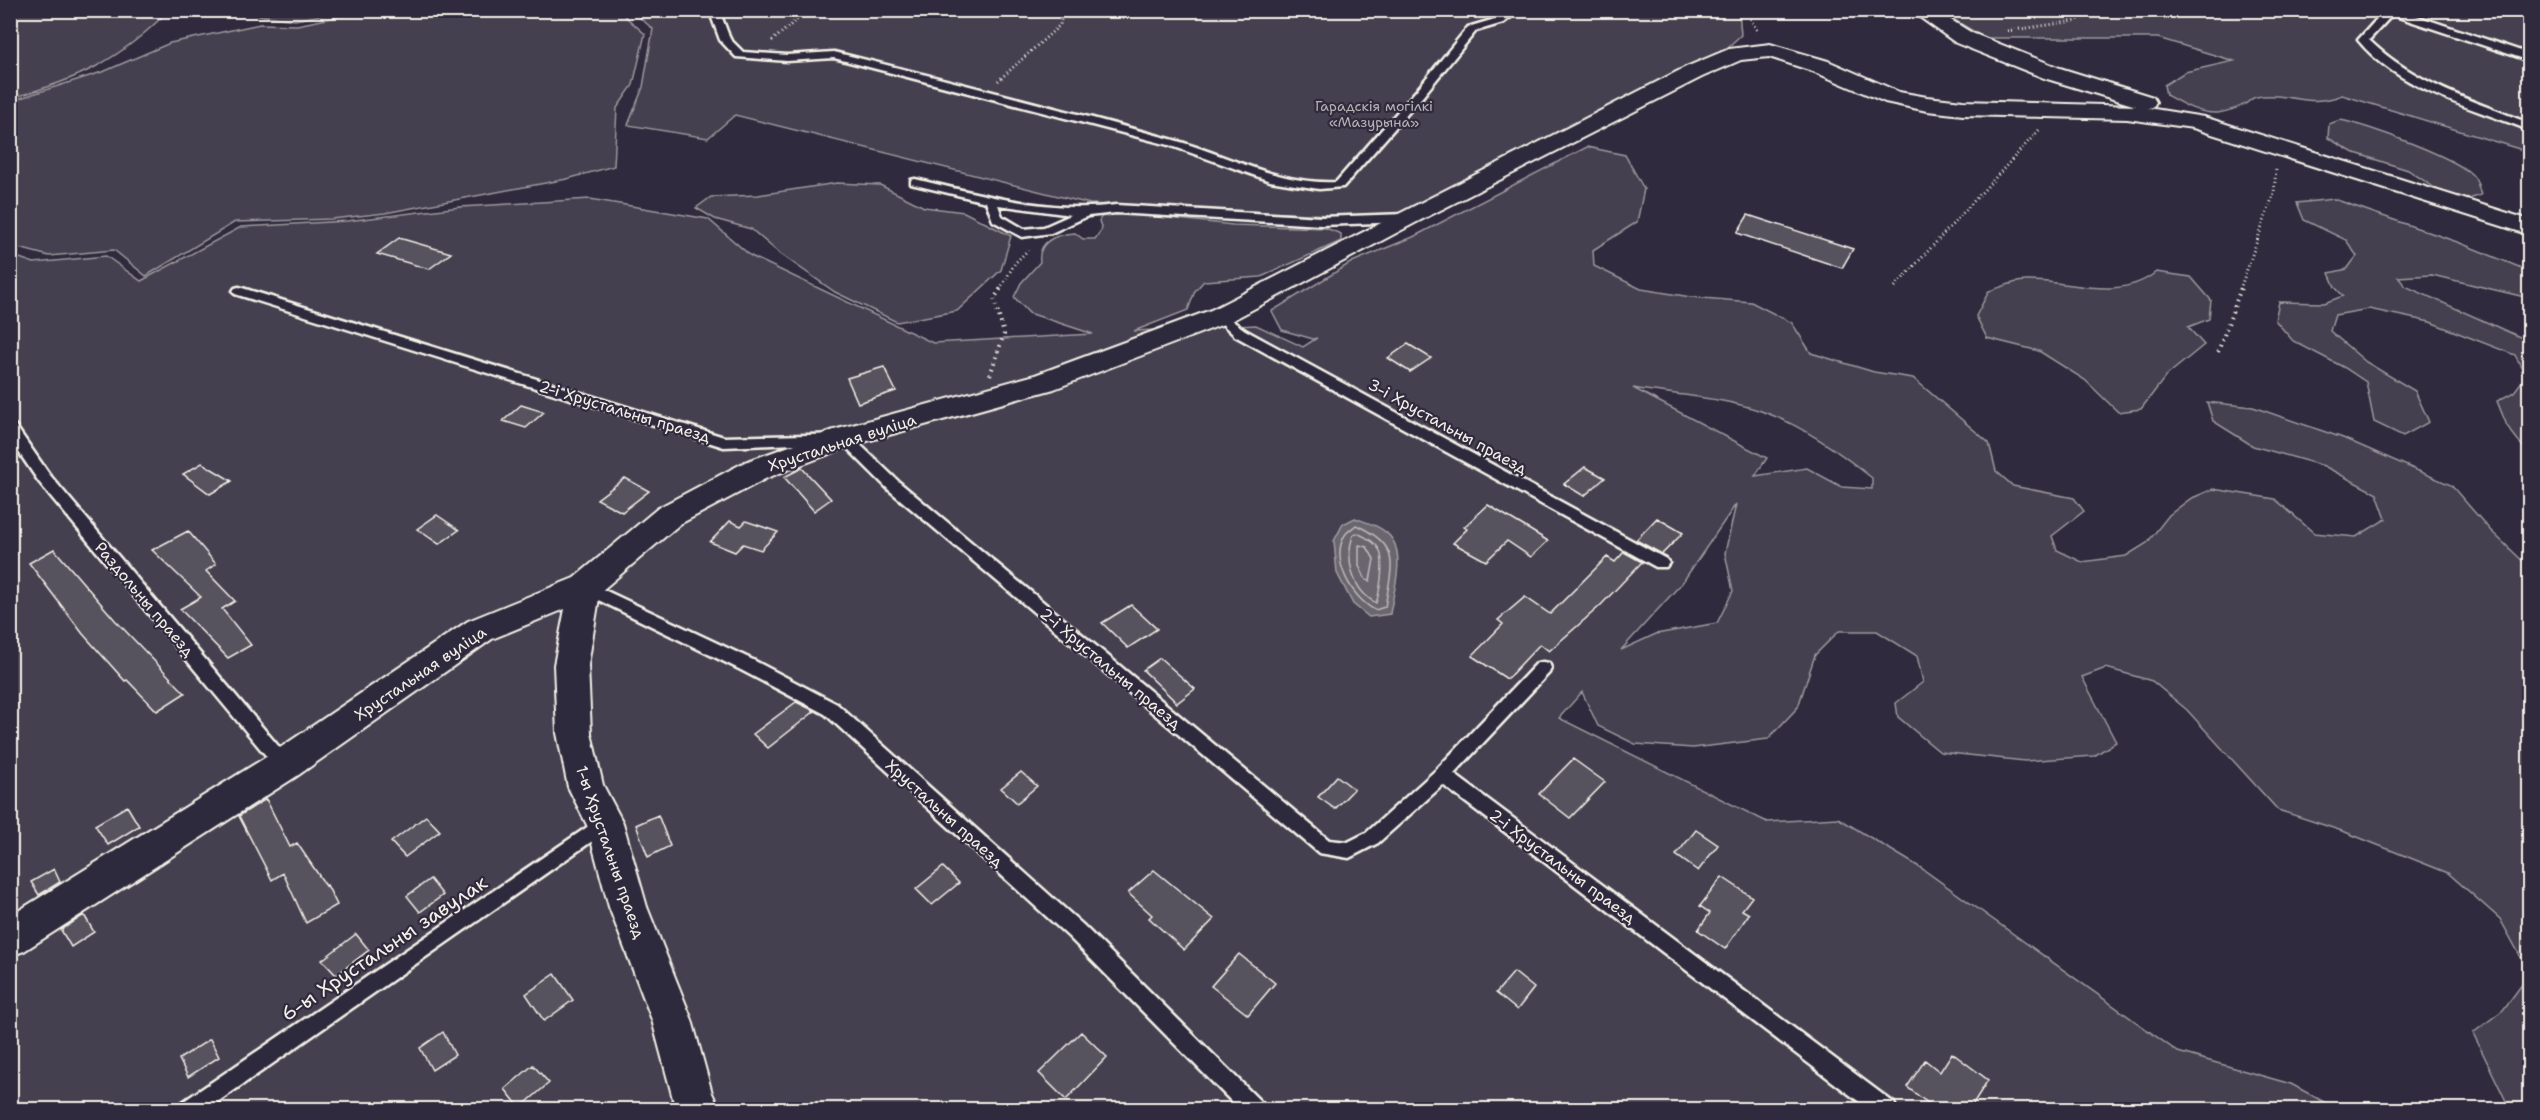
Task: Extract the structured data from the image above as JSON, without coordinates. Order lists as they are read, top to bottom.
{
  "streets": {
    "street": ["Хрустальная вуліца", "1-ы Хрустальны праезд"],
    "lane": [
      "2-і Хрустальны праезд",
      "3-і Хрустальны праезд",
      "Раздольны праезд",
      "Хрустальны праезд",
      "6-ы Хрустальны завулак"
    ]
  },
  "crossings": [
    ["2-і Хрустальны праезд", "Хрустальная вуліца"],
    ["3-і Хрустальны праезд", "Хрустальная вуліца"],
    ["Хрустальная вуліца", "Раздольны праезд"],
    ["Хрустальная вуліца", "Хрустальны праезд"],
    ["Хрустальная вуліца", "1-ы Хрустальны праезд"],
    ["Хрустальны праезд", "1-ы Хрустальны праезд"],
    ["1-ы Хрустальны праезд", "6-ы Хрустальны завулак"]
  ],
  "parks": ["Гарадскія могілкі «Мазурына»"]
}
